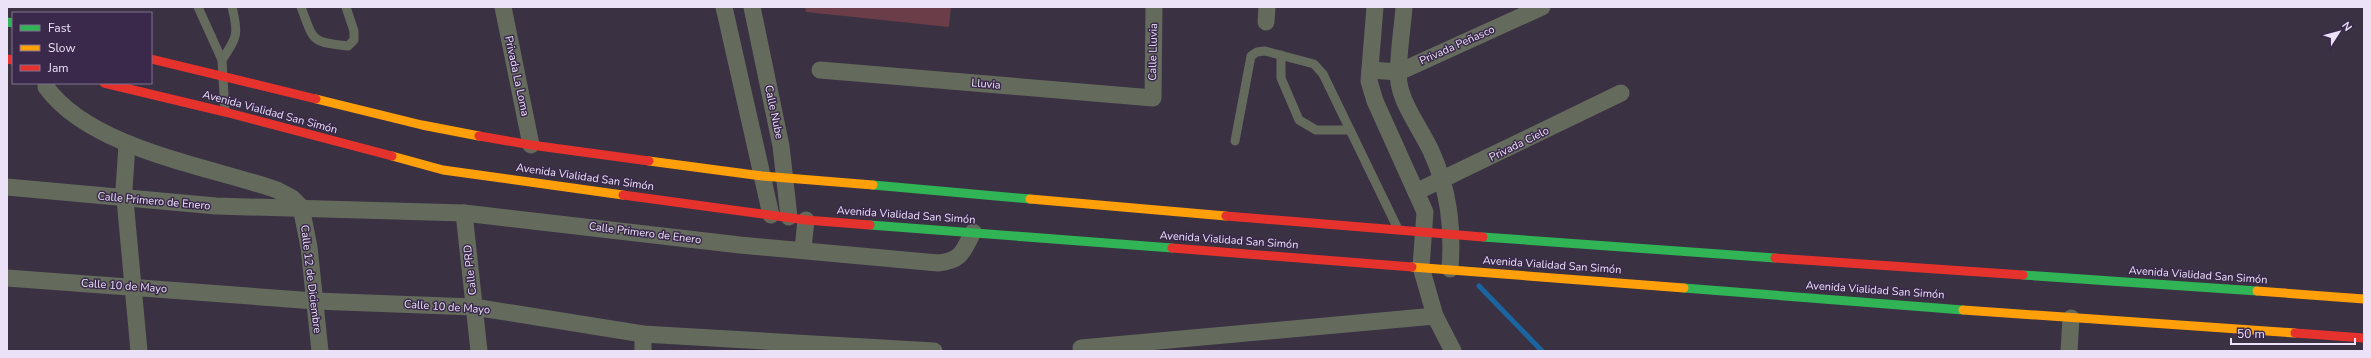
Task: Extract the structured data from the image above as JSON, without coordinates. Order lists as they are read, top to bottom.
{
  "streets": {
    "main road": ["Avenida Vialidad San Simón"],
    "street": [
      "Privada Peñasco",
      "Calle Lluvia",
      "Privada La Loma",
      "Lluvia",
      "Calle Nube",
      "Privada Cielo",
      "Calle Primero de Enero",
      "Calle PRD",
      "Calle 12 de Diciembre",
      "Calle 10 de Mayo"
    ]
  },
  "crossings": [
    ["Calle Lluvia", "Lluvia"],
    ["Privada La Loma", "Avenida Vialidad San Simón"],
    ["Avenida Vialidad San Simón", "Calle Nube"],
    ["Avenida Vialidad San Simón", "Calle Primero de Enero"],
    ["Calle Primero de Enero", "Calle PRD"],
    ["Calle Primero de Enero", "Calle 12 de Diciembre"],
    ["Calle PRD", "Calle 10 de Mayo"],
    ["Calle 12 de Diciembre", "Calle 10 de Mayo"]
  ],
  "legend": ["Fast", "Slow", "Jam"],
  "scale_bar": "50 m",
  "north": "top right"
}
